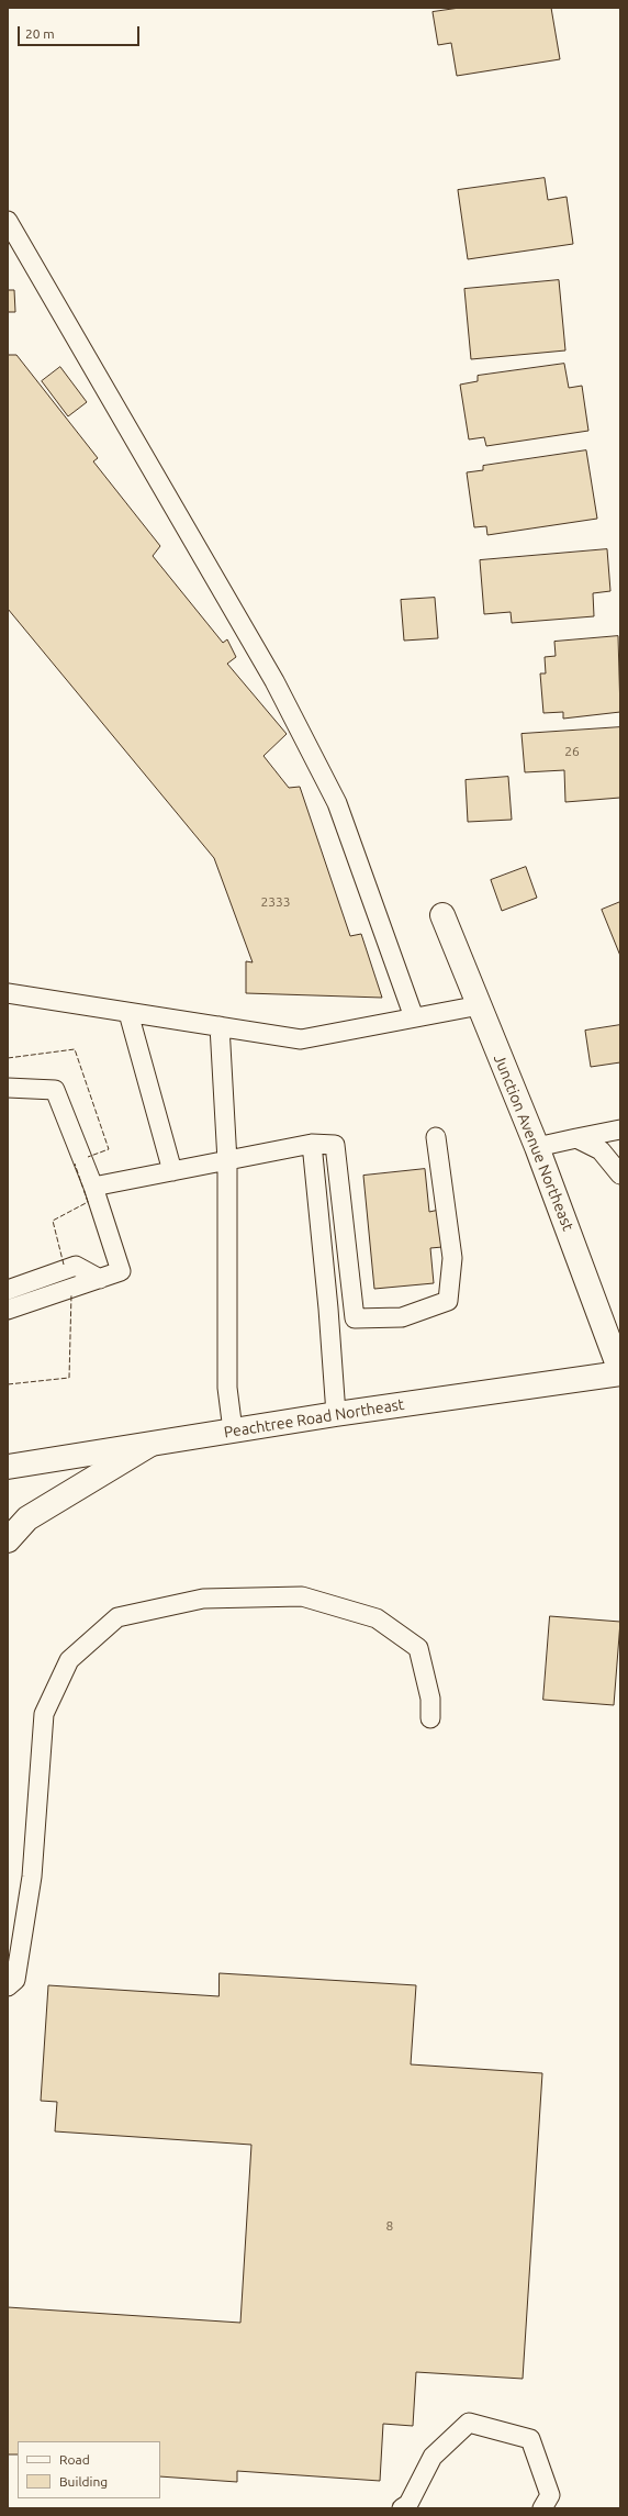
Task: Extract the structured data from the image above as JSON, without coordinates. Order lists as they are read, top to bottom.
{
  "streets": {
    "main road": ["Junction Avenue Northeast", "Peachtree Road Northeast"]
  },
  "crossings": [
    ["Junction Avenue Northeast", "Peachtree Road Northeast"]
  ],
  "house_numbers": ["26", "2333", "8"],
  "legend": ["Road", "Building"],
  "scale_bar": "20 m"
}
